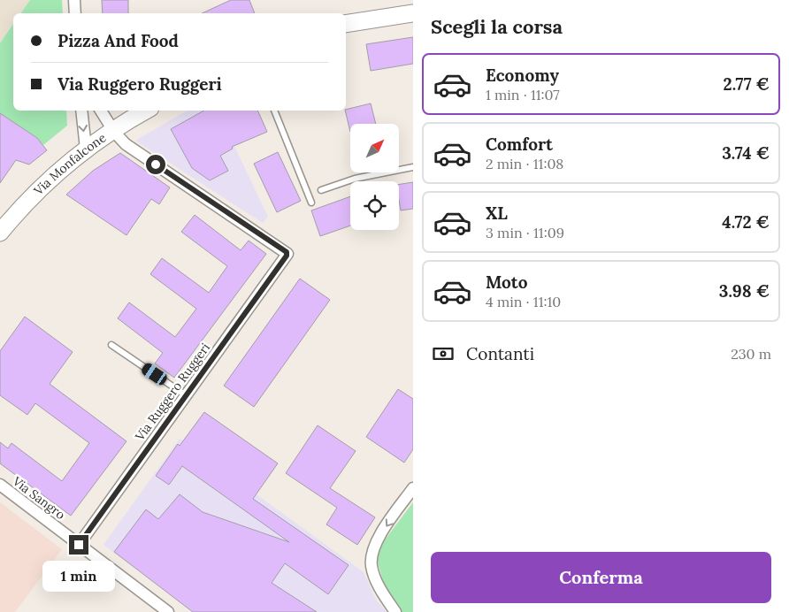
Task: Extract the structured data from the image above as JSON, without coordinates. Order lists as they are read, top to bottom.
{
  "streets": {
    "street": ["Via Monfalcone", "Via Ruggero Ruggeri", "Via Sangro"]
  },
  "crossings": [
    ["Via Monfalcone", "Via Ruggero Ruggeri"],
    ["Via Ruggero Ruggeri", "Via Sangro"]
  ],
  "north": "top right",
  "page": {
    "heading": "Scegli la corsa",
    "banner": ["Pizza And Food", "Via Ruggero Ruggeri"],
    "list": [
      {
        "name": "Economy",
        "note": "1 min · 11:07",
        "value": "2.77 €"
      },
      {
        "name": "Comfort",
        "note": "2 min · 11:08",
        "value": "3.74 €"
      },
      {
        "name": "XL",
        "note": "3 min · 11:09",
        "value": "4.72 €"
      },
      {
        "name": "Moto",
        "note": "4 min · 11:10",
        "value": "3.98 €"
      }
    ],
    "pay": ["Contanti", "230 m"],
    "buttons": "Conferma",
    "bubble": "1 min"
  }
}
